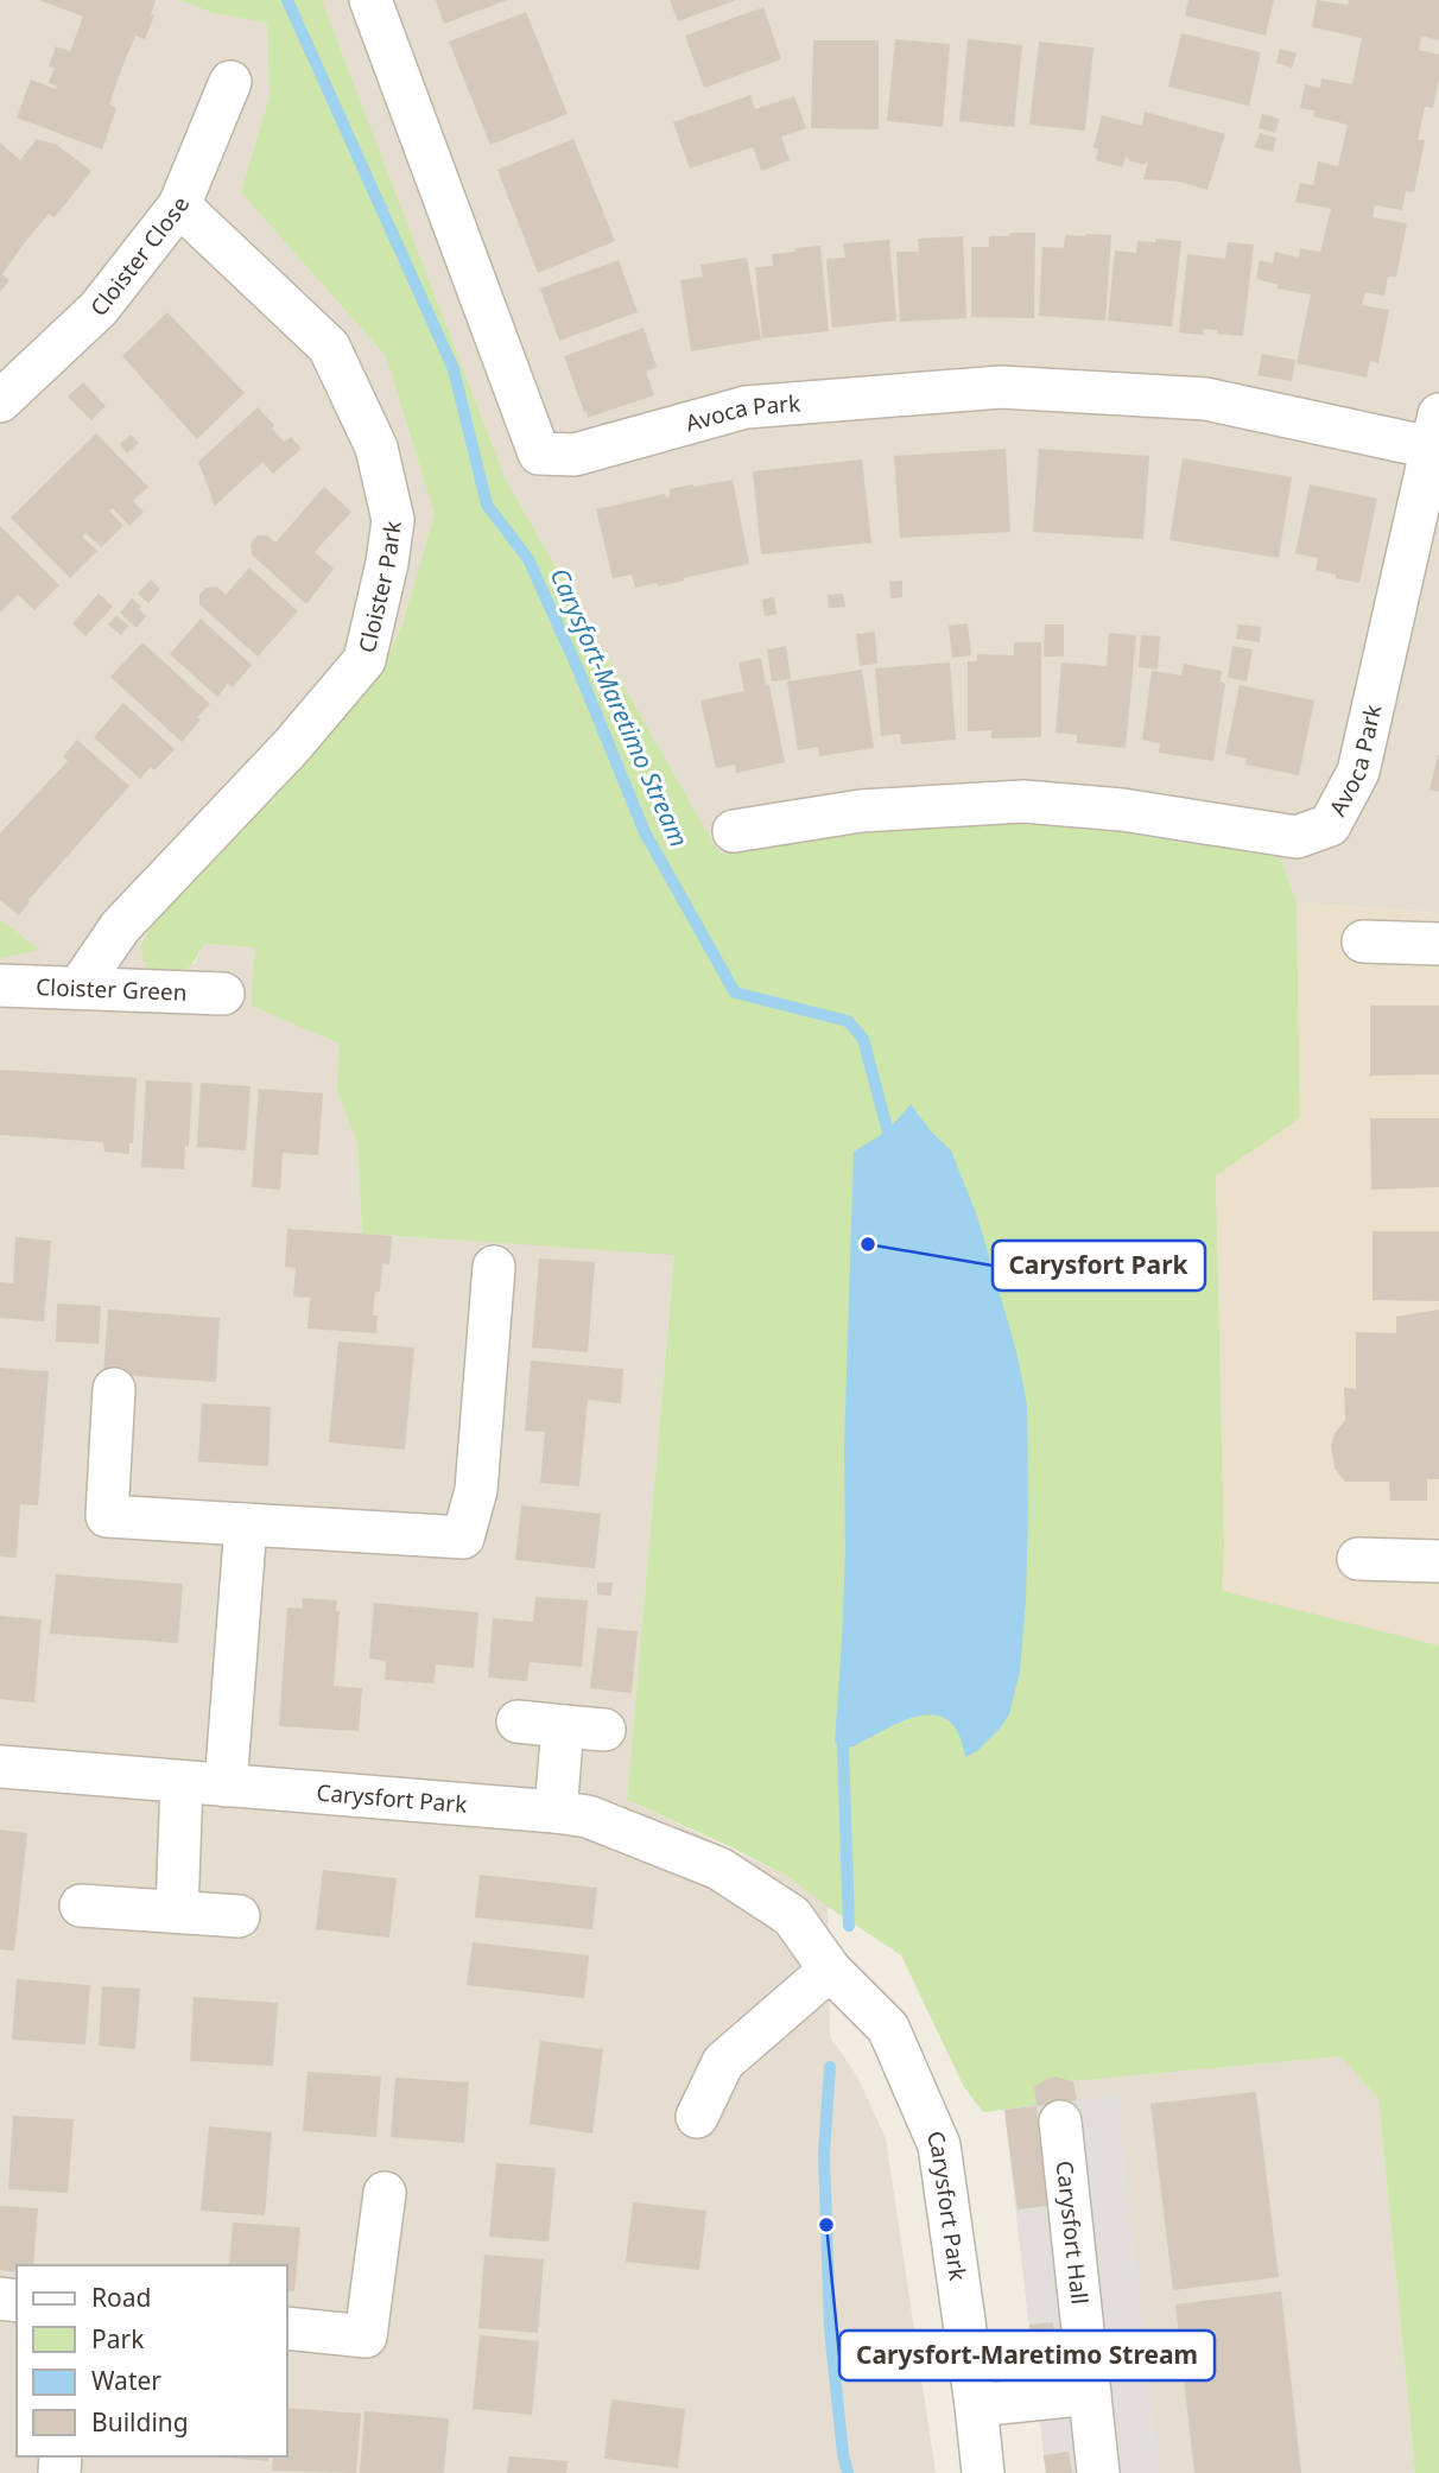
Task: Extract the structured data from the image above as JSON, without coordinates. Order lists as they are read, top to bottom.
{
  "streets": {
    "street": [
      "Cloister Close",
      "Avoca Park",
      "Cloister Park",
      "Cloister Green",
      "Carysfort Park",
      "Carysfort Hall"
    ]
  },
  "crossings": [
    ["Cloister Close", "Cloister Park"],
    ["Cloister Park", "Cloister Green"]
  ],
  "water": ["Carysfort-Maretimo Stream"],
  "places": ["Carysfort Park", "Carysfort-Maretimo Stream"],
  "legend": [
    "Road",
    "Park",
    "Water",
    "Building"
  ]
}
